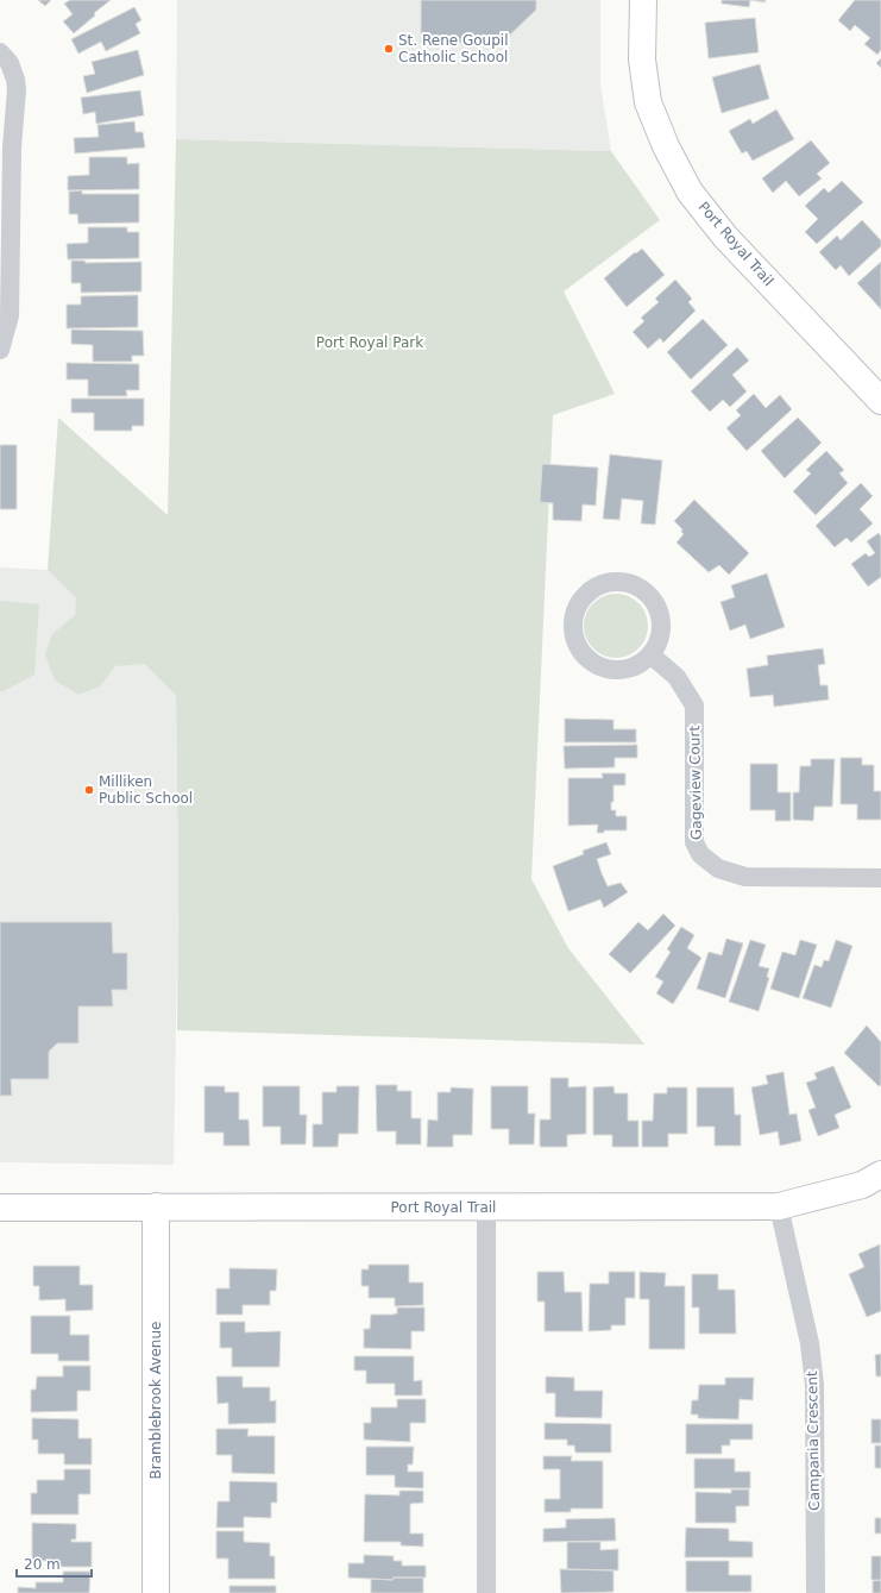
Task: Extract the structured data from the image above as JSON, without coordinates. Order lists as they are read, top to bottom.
{
  "streets": {
    "street": [
      "Port Royal Trail",
      "Gageview Court",
      "Bramblebrook Avenue",
      "Campania Crescent"
    ]
  },
  "crossings": [
    ["Port Royal Trail", "Bramblebrook Avenue"],
    ["Port Royal Trail", "Campania Crescent"]
  ],
  "parks": ["Port Royal Park"],
  "places": ["St. Rene Goupil Catholic School", "Milliken Public School"],
  "scale_bar": "20 m"
}
